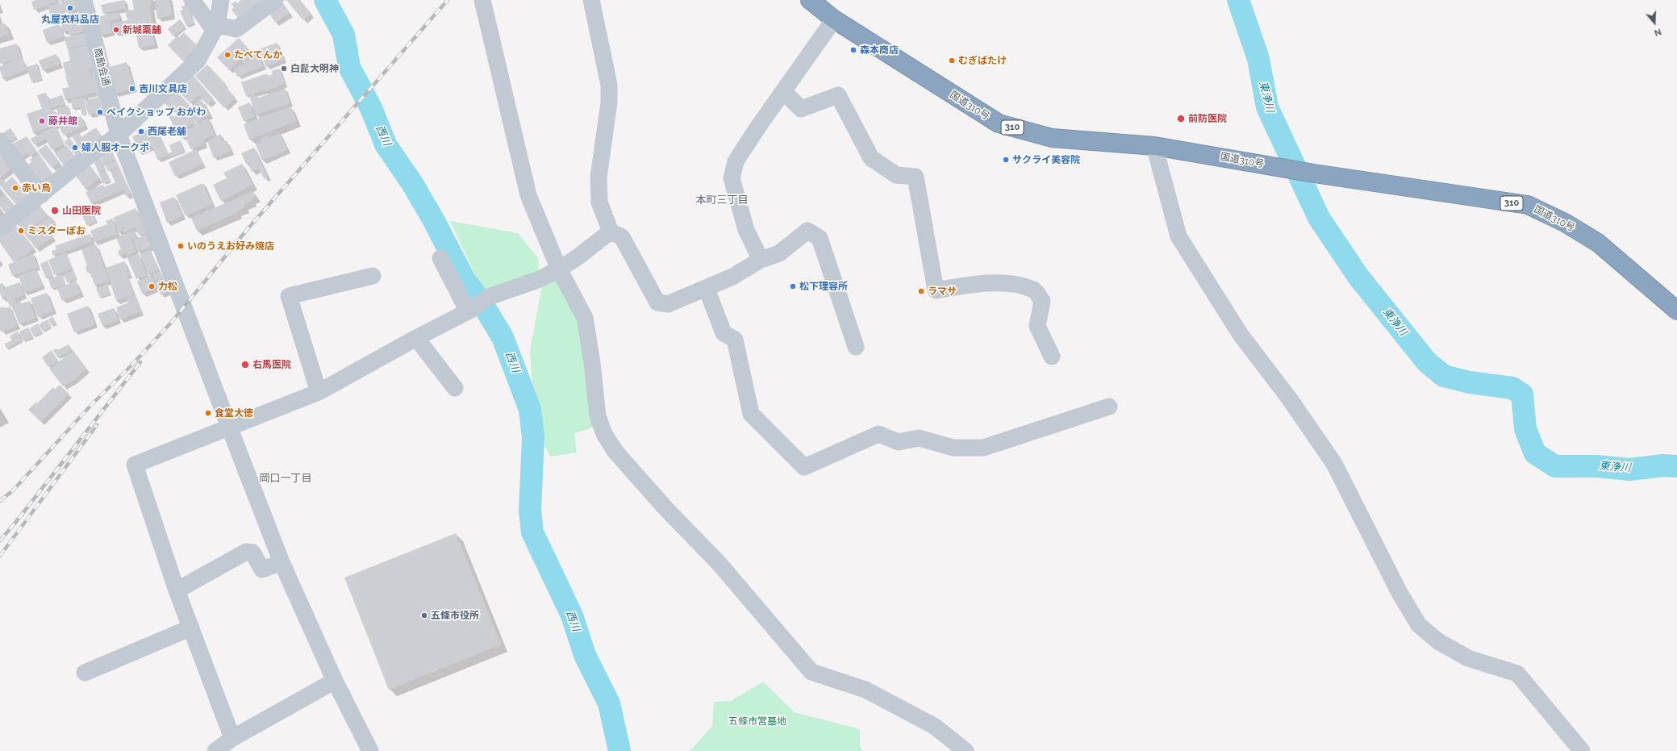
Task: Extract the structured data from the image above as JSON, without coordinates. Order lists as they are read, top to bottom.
{
  "streets": {
    "highway": ["国道310号", "310"],
    "street": ["商励会通"]
  },
  "districts": ["本町三丁目", "岡口一丁目"],
  "water": ["東浄川", "西川"],
  "parks": ["五條市営墓地"],
  "places": [
    "丸屋衣料品店",
    "新城薬舗",
    "森本商店",
    "たべてんか",
    "むぎばたけ",
    "白髭大明神",
    "吉川文具店",
    "ベイクショップ おがわ",
    "前防医院",
    "藤井館",
    "西尾老舗",
    "婦人服オークボ",
    "サクライ美容院",
    "赤い鳥",
    "山田医院",
    "ミスターぽお",
    "いのうえお好み焼店",
    "力松",
    "松下理容所",
    "ラマサ",
    "右馬医院",
    "食堂大徳",
    "五條市役所"
  ],
  "north": "bottom"
}
